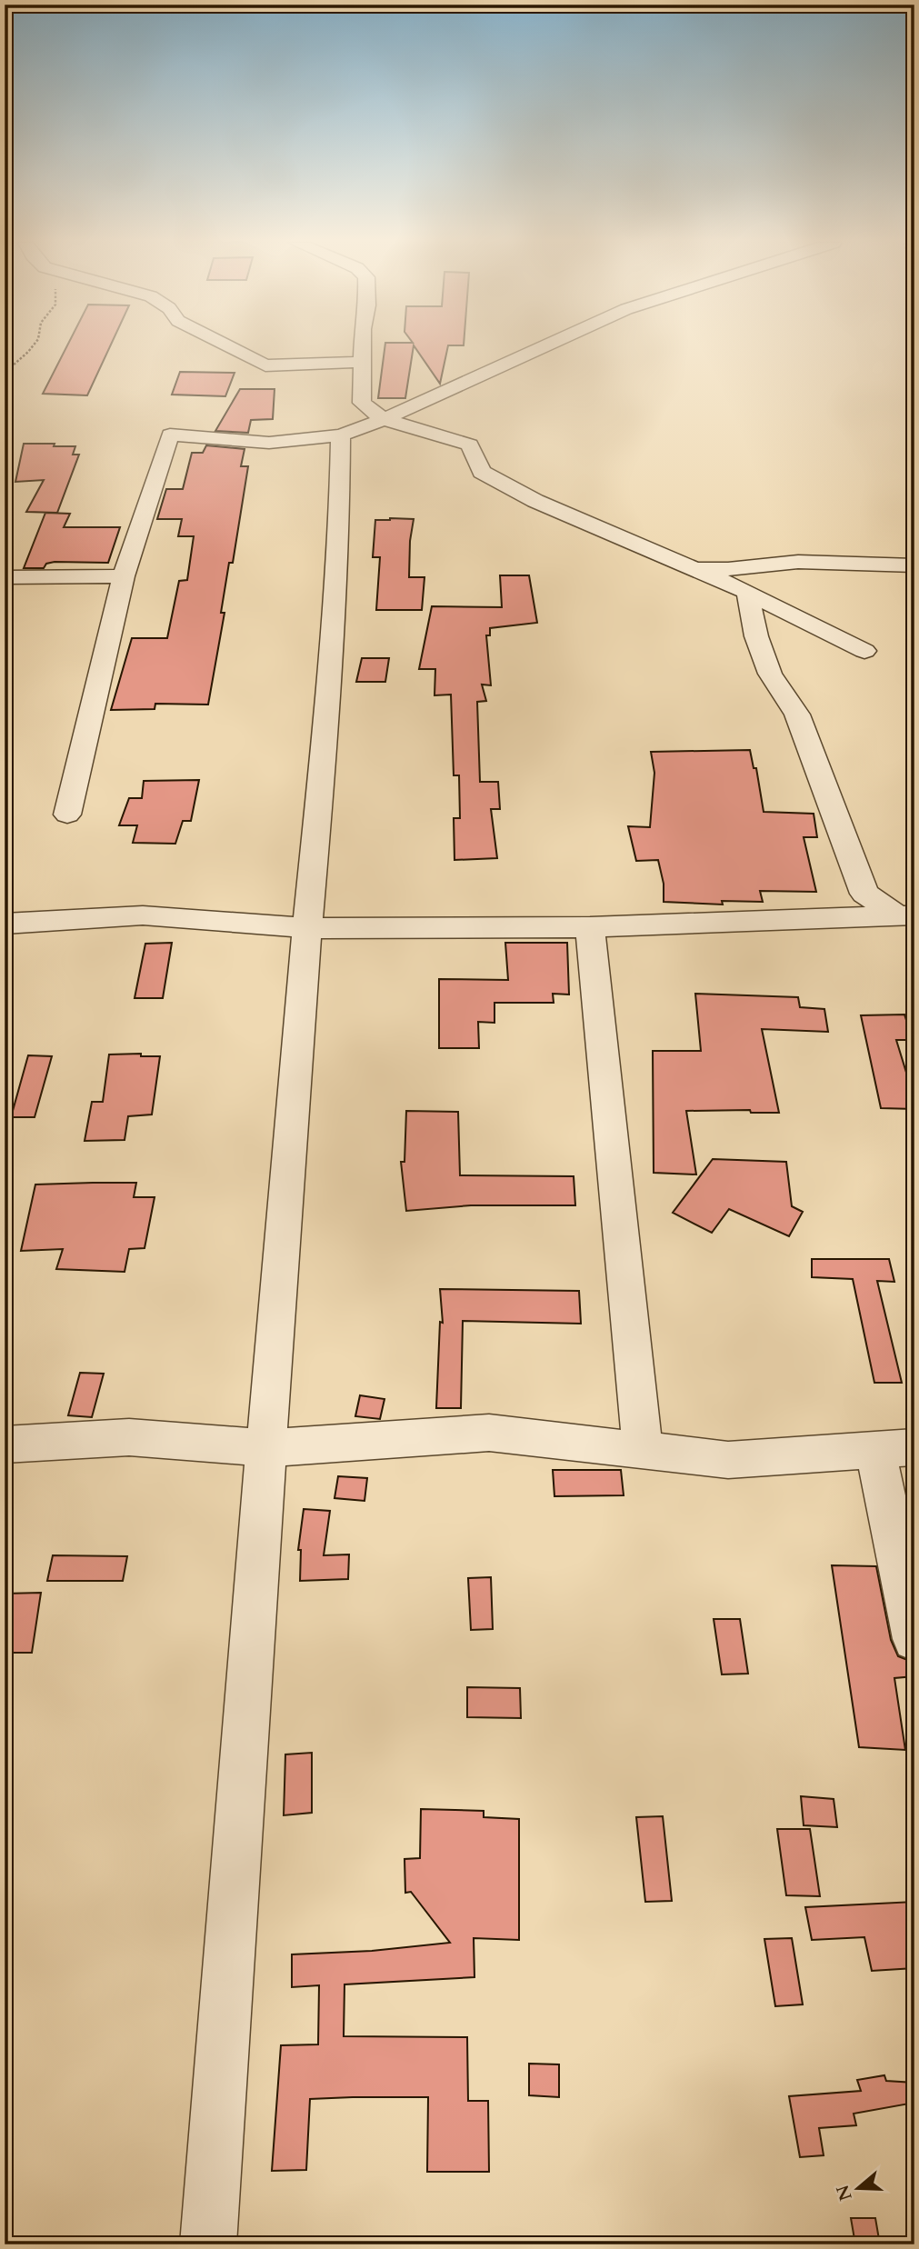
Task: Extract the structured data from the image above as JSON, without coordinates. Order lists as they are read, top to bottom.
{
  "north": "left"
}
